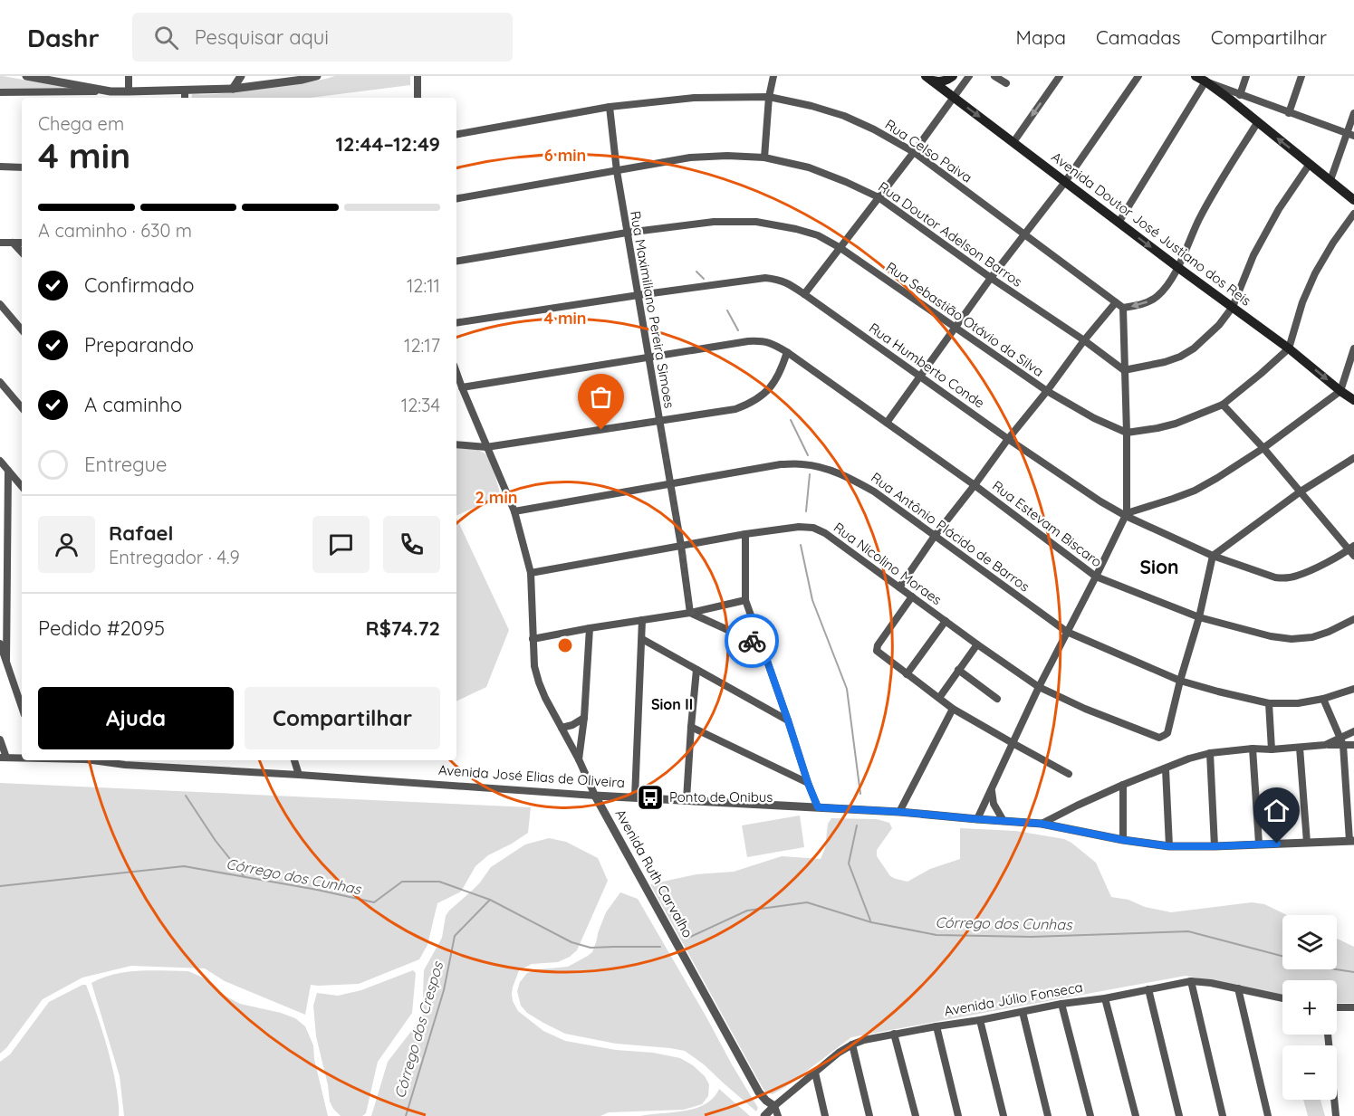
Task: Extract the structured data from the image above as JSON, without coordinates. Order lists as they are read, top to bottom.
{
  "streets": {
    "main road": ["Avenida Doutor José Justiano dos Reis"],
    "street": [
      "Rua Celso Paiva",
      "Rua Doutor Adelson Barros",
      "Rua Maximiliano Pereira Simoes",
      "Rua Sebastião Otávio da Silva",
      "Rua Humberto Conde",
      "Rua Estevam Biscaro",
      "Rua Antônio Plácido de Barros",
      "Rua Nicolino Moraes",
      "Avenida José Elias de Oliveira",
      "Avenida Ruth Carvalho",
      "Avenida Júlio Fonseca"
    ]
  },
  "crossings": [
    ["Rua Celso Paiva", "Rua Maximiliano Pereira Simoes"],
    ["Rua Doutor Adelson Barros", "Rua Maximiliano Pereira Simoes"],
    ["Rua Maximiliano Pereira Simoes", "Rua Sebastião Otávio da Silva"],
    ["Rua Maximiliano Pereira Simoes", "Rua Humberto Conde"],
    ["Rua Maximiliano Pereira Simoes", "Rua Estevam Biscaro"],
    ["Rua Maximiliano Pereira Simoes", "Rua Antônio Plácido de Barros"],
    ["Rua Maximiliano Pereira Simoes", "Rua Nicolino Moraes"],
    ["Rua Estevam Biscaro", "Avenida Ruth Carvalho"],
    ["Rua Antônio Plácido de Barros", "Rua Nicolino Moraes"],
    ["Rua Antônio Plácido de Barros", "Avenida Ruth Carvalho"],
    ["Rua Nicolino Moraes", "Avenida Ruth Carvalho"],
    ["Avenida José Elias de Oliveira", "Avenida Ruth Carvalho"],
    ["Avenida Ruth Carvalho", "Avenida Júlio Fonseca"]
  ],
  "one_way": ["Avenida Doutor José Justiano dos Reis"],
  "districts": ["Sion", "Sion II"],
  "water": ["Córrego dos Cunhas", "Córrego dos Crespos"],
  "places": {
    "bus stop": ["Ponto de Onibus"]
  },
  "page": {
    "header": "Dashr",
    "search": "Pesquisar aqui",
    "nav": ["Mapa", "Camadas", "Compartilhar"],
    "heading": ["4 min", "Chega em", "12:44–12:49"],
    "panel": [
      "Rafael",
      "Entregador · 4.9",
      "Pedido #2095",
      "R$74.72"
    ],
    "bar": "A caminho · 630 m",
    "list": [
      ["Confirmado", "12:11"],
      ["Preparando", "12:17"],
      ["A caminho", "12:34"],
      "Entregue"
    ],
    "buttons": ["Ajuda", "Compartilhar"],
    "map_buttons": ["+", "−"]
  },
  "rings": ["6 min", "4 min", "2 min"]
}
